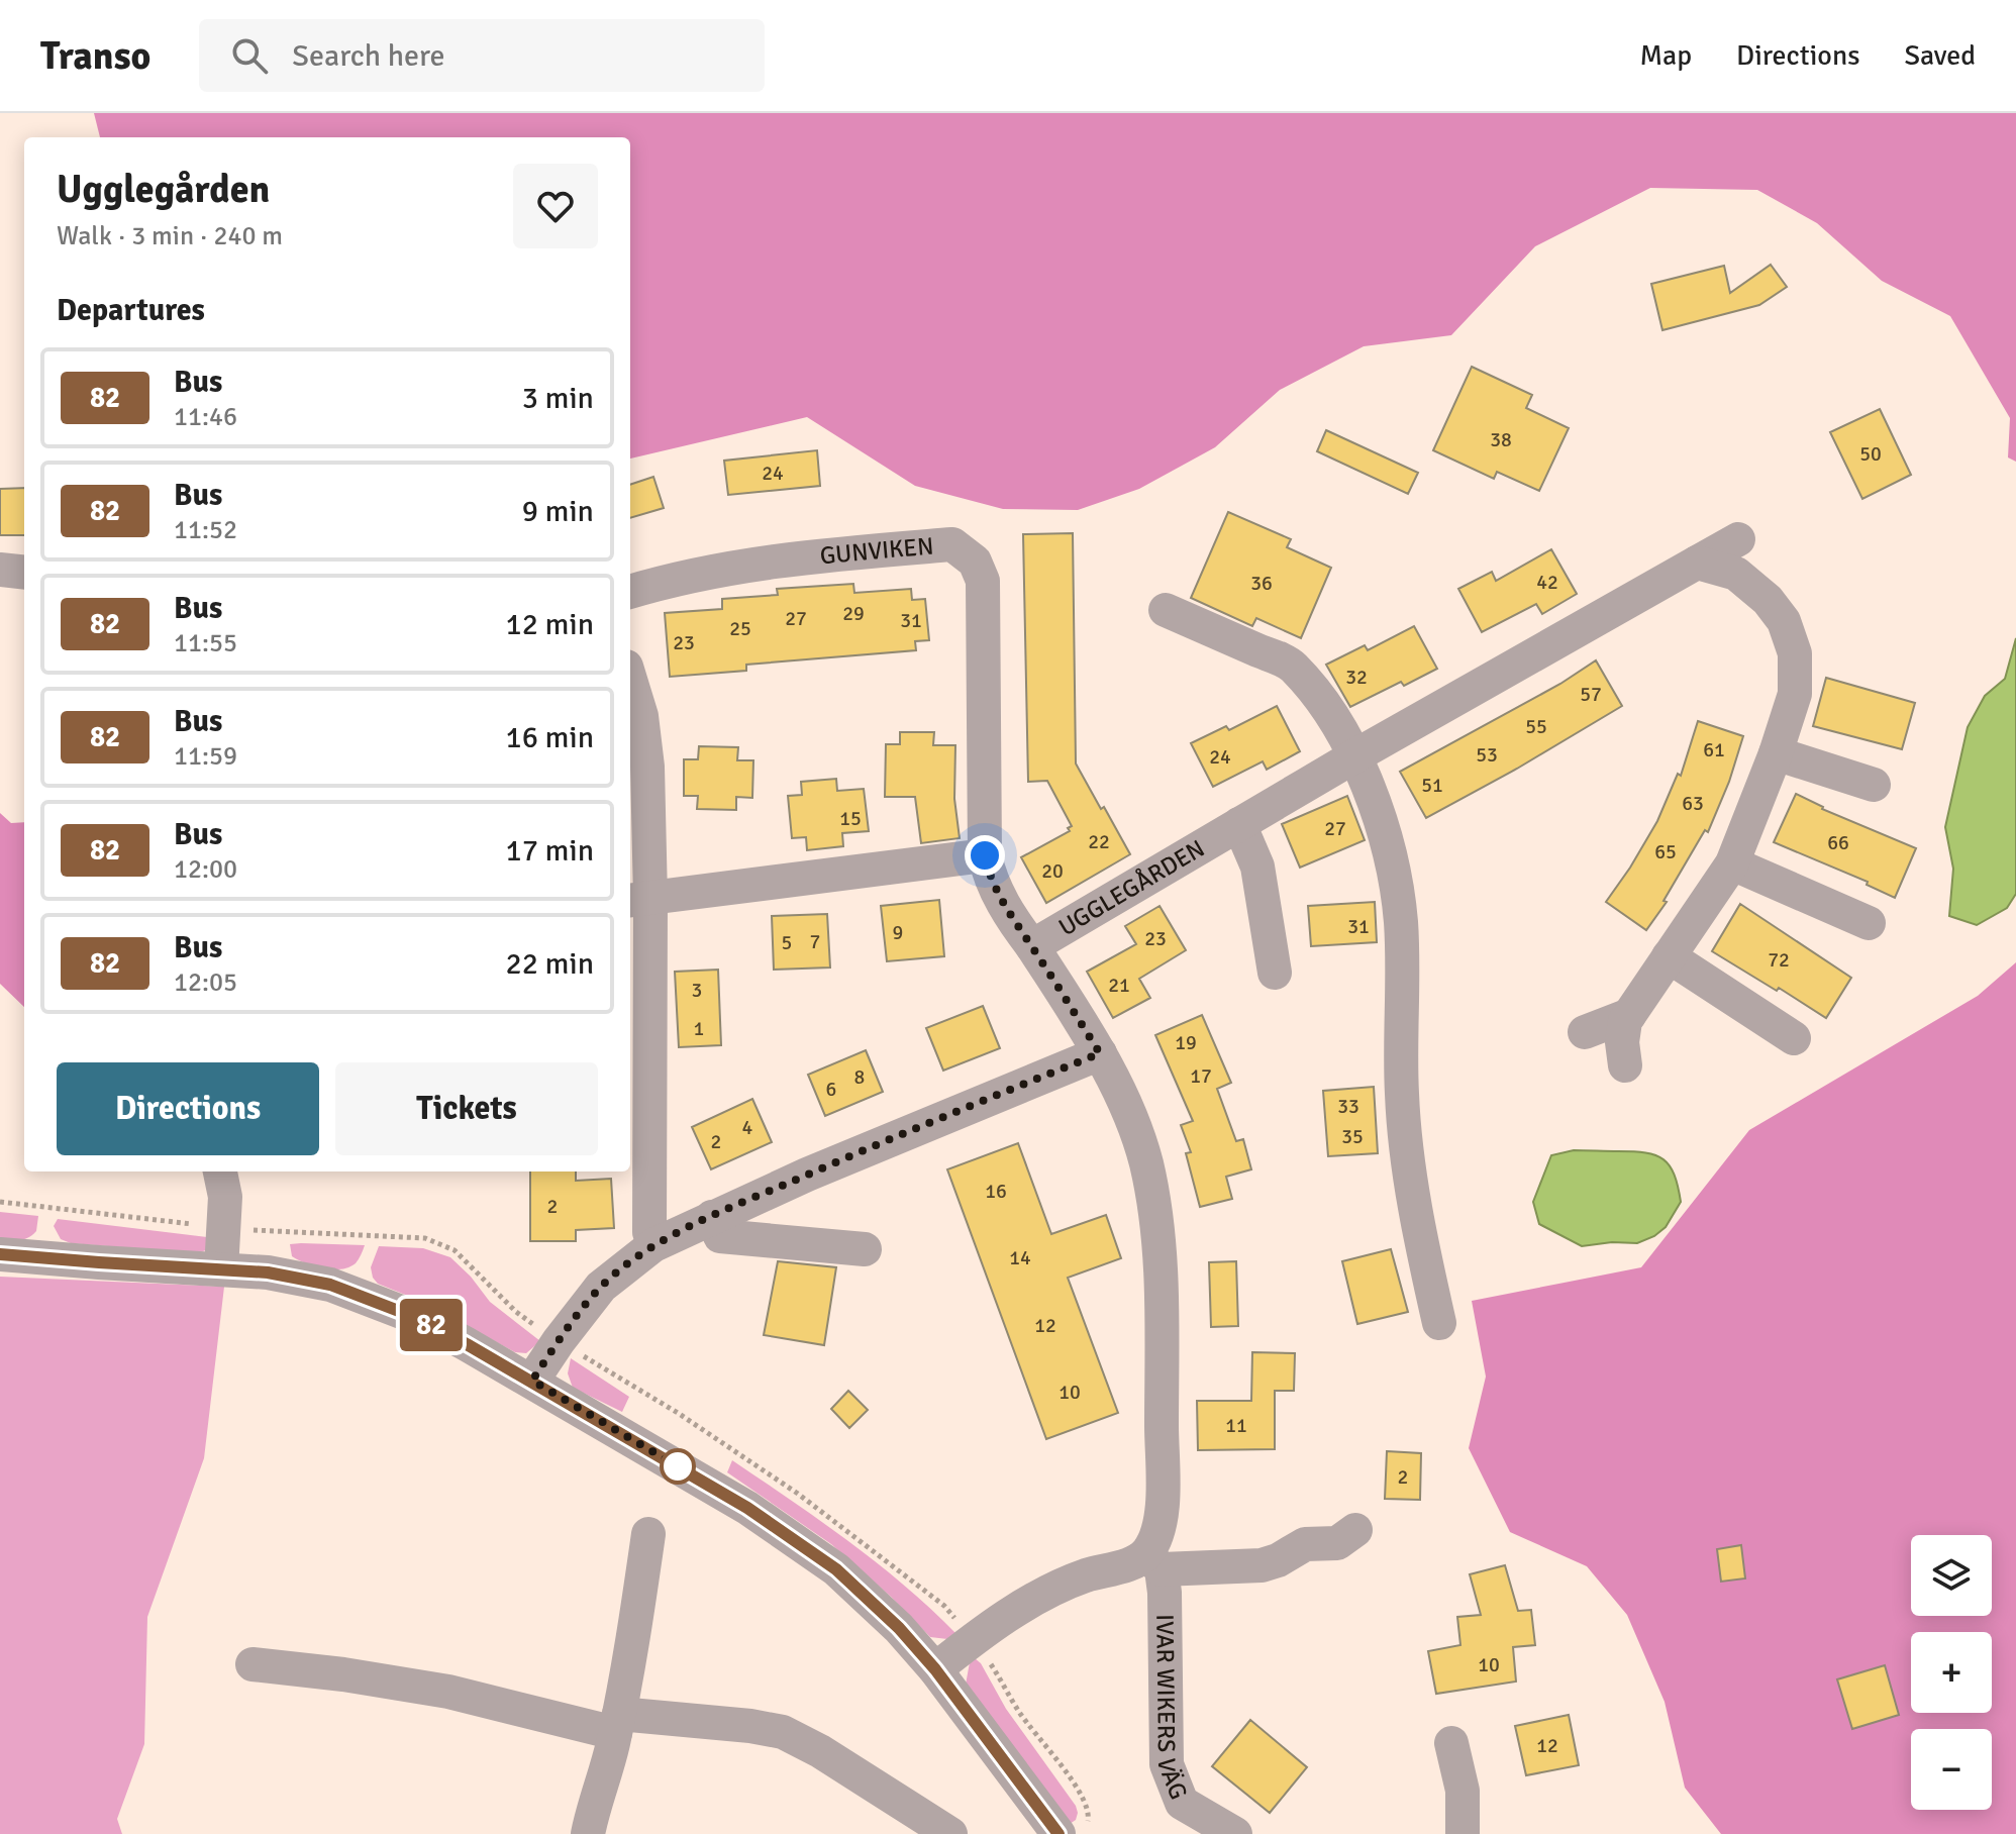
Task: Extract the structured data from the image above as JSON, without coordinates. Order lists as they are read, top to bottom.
{
  "streets": {
    "street": ["GUNVIKEN", "UGGLEGÅRDEN", "IVAR WIKERS VÄG"]
  },
  "crossings": [
    ["GUNVIKEN", "UGGLEGÅRDEN"],
    ["UGGLEGÅRDEN", "IVAR WIKERS VÄG"]
  ],
  "lines": ["bus line 82"],
  "house_numbers": [
    "38",
    "50",
    "24",
    "42",
    "36",
    "29",
    "27",
    "31",
    "25",
    "23",
    "32",
    "57",
    "55",
    "61",
    "53",
    "24",
    "51",
    "63",
    "15",
    "27",
    "22",
    "66",
    "65",
    "20",
    "31",
    "9",
    "23",
    "7",
    "5",
    "72",
    "21",
    "3",
    "1",
    "19",
    "17",
    "8",
    "6",
    "33",
    "4",
    "35",
    "2",
    "16",
    "2",
    "14",
    "12",
    "10",
    "11",
    "2",
    "10",
    "12"
  ],
  "page": {
    "header": "Transo",
    "search": "Search here",
    "nav": ["Map", "Directions", "Saved"],
    "on_map": "82",
    "heading": [
      ["Ugglegården", "Walk · 3 min · 240 m"],
      "Departures"
    ],
    "list": [
      {
        "mark": "82",
        "name": "Bus",
        "note": "11:46",
        "value": "3 min"
      },
      {
        "mark": "82",
        "name": "Bus",
        "note": "11:52",
        "value": "9 min"
      },
      {
        "mark": "82",
        "name": "Bus",
        "note": "11:55",
        "value": "12 min"
      },
      {
        "mark": "82",
        "name": "Bus",
        "note": "11:59",
        "value": "16 min"
      },
      {
        "mark": "82",
        "name": "Bus",
        "note": "12:00",
        "value": "17 min"
      },
      {
        "mark": "82",
        "name": "Bus",
        "note": "12:05",
        "value": "22 min"
      }
    ],
    "buttons": ["Directions", "Tickets"],
    "map_buttons": ["+", "−"]
  }
}
